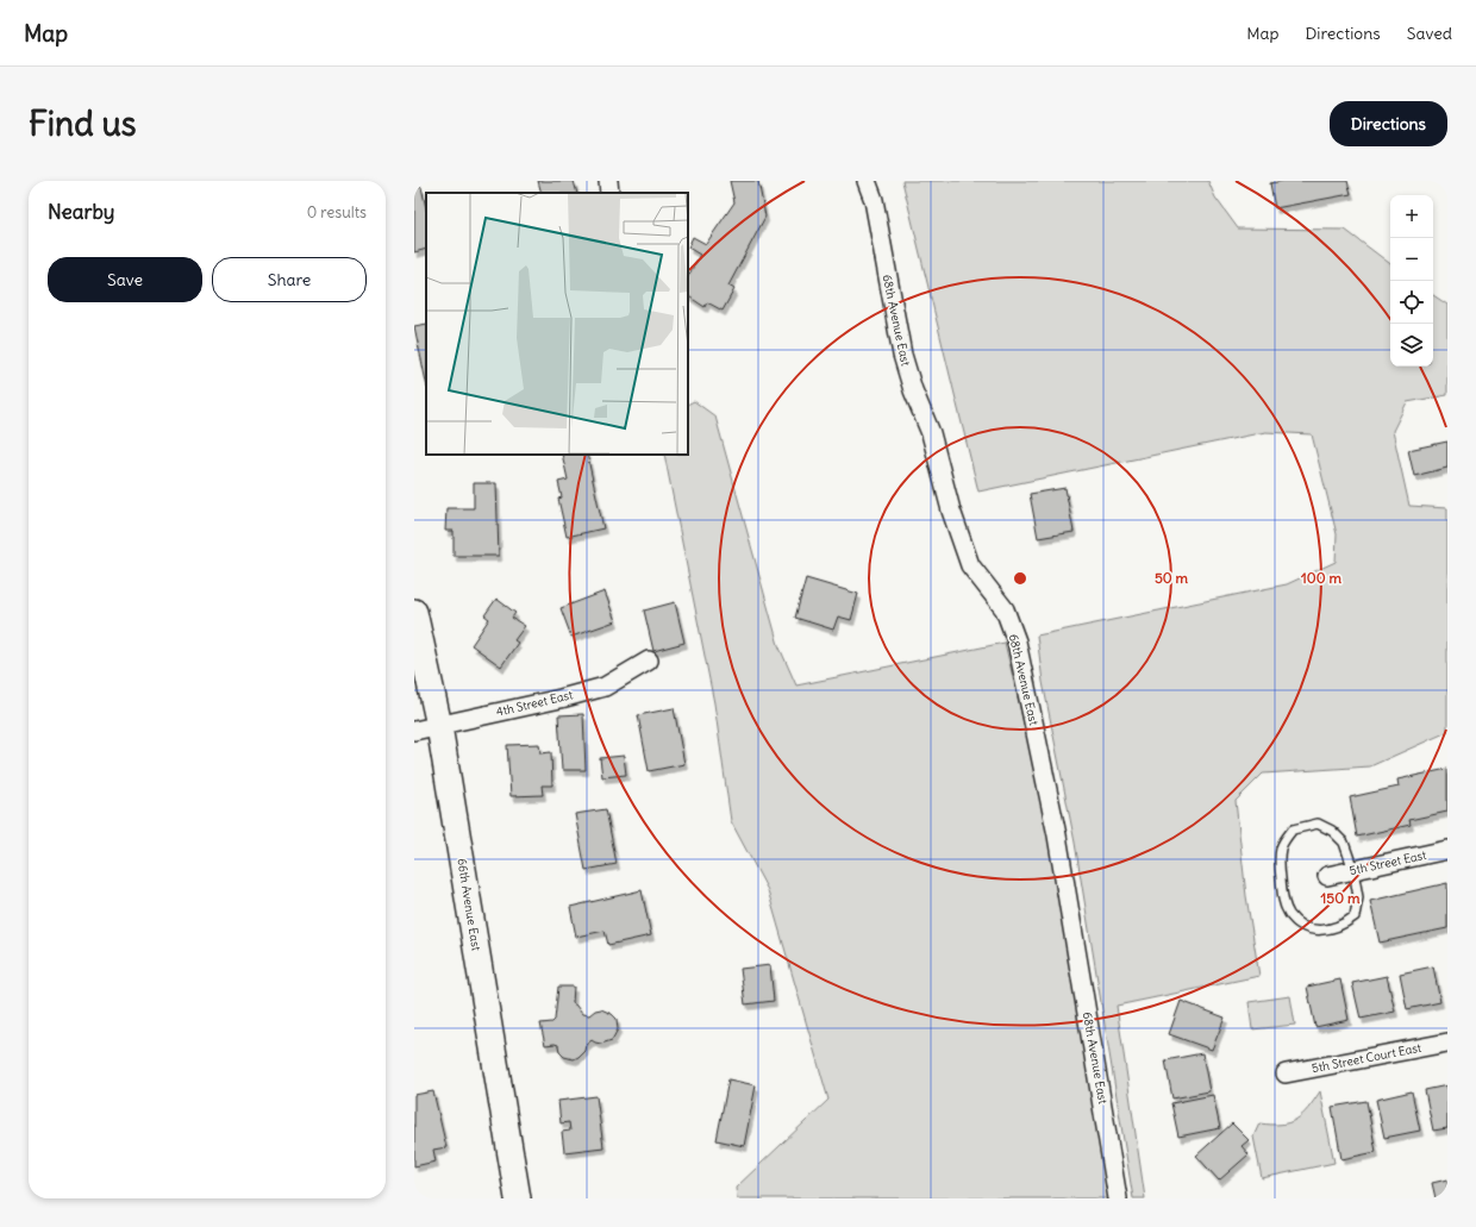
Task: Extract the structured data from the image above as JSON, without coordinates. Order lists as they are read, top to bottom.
{
  "streets": {
    "street": [
      "68th Avenue East",
      "4th Street East",
      "5th Street East",
      "66th Avenue East",
      "5th Street Court East"
    ]
  },
  "crossings": [
    ["4th Street East", "66th Avenue East"]
  ],
  "page": {
    "header": "Map",
    "nav": ["Map", "Directions", "Saved"],
    "buttons": [
      "Directions",
      ["Save", "Share"]
    ],
    "title": "Find us",
    "heading": ["Nearby", "0 results"],
    "map_buttons": ["+", "−"]
  },
  "rings": ["50 m", "100 m", "150 m"]
}
